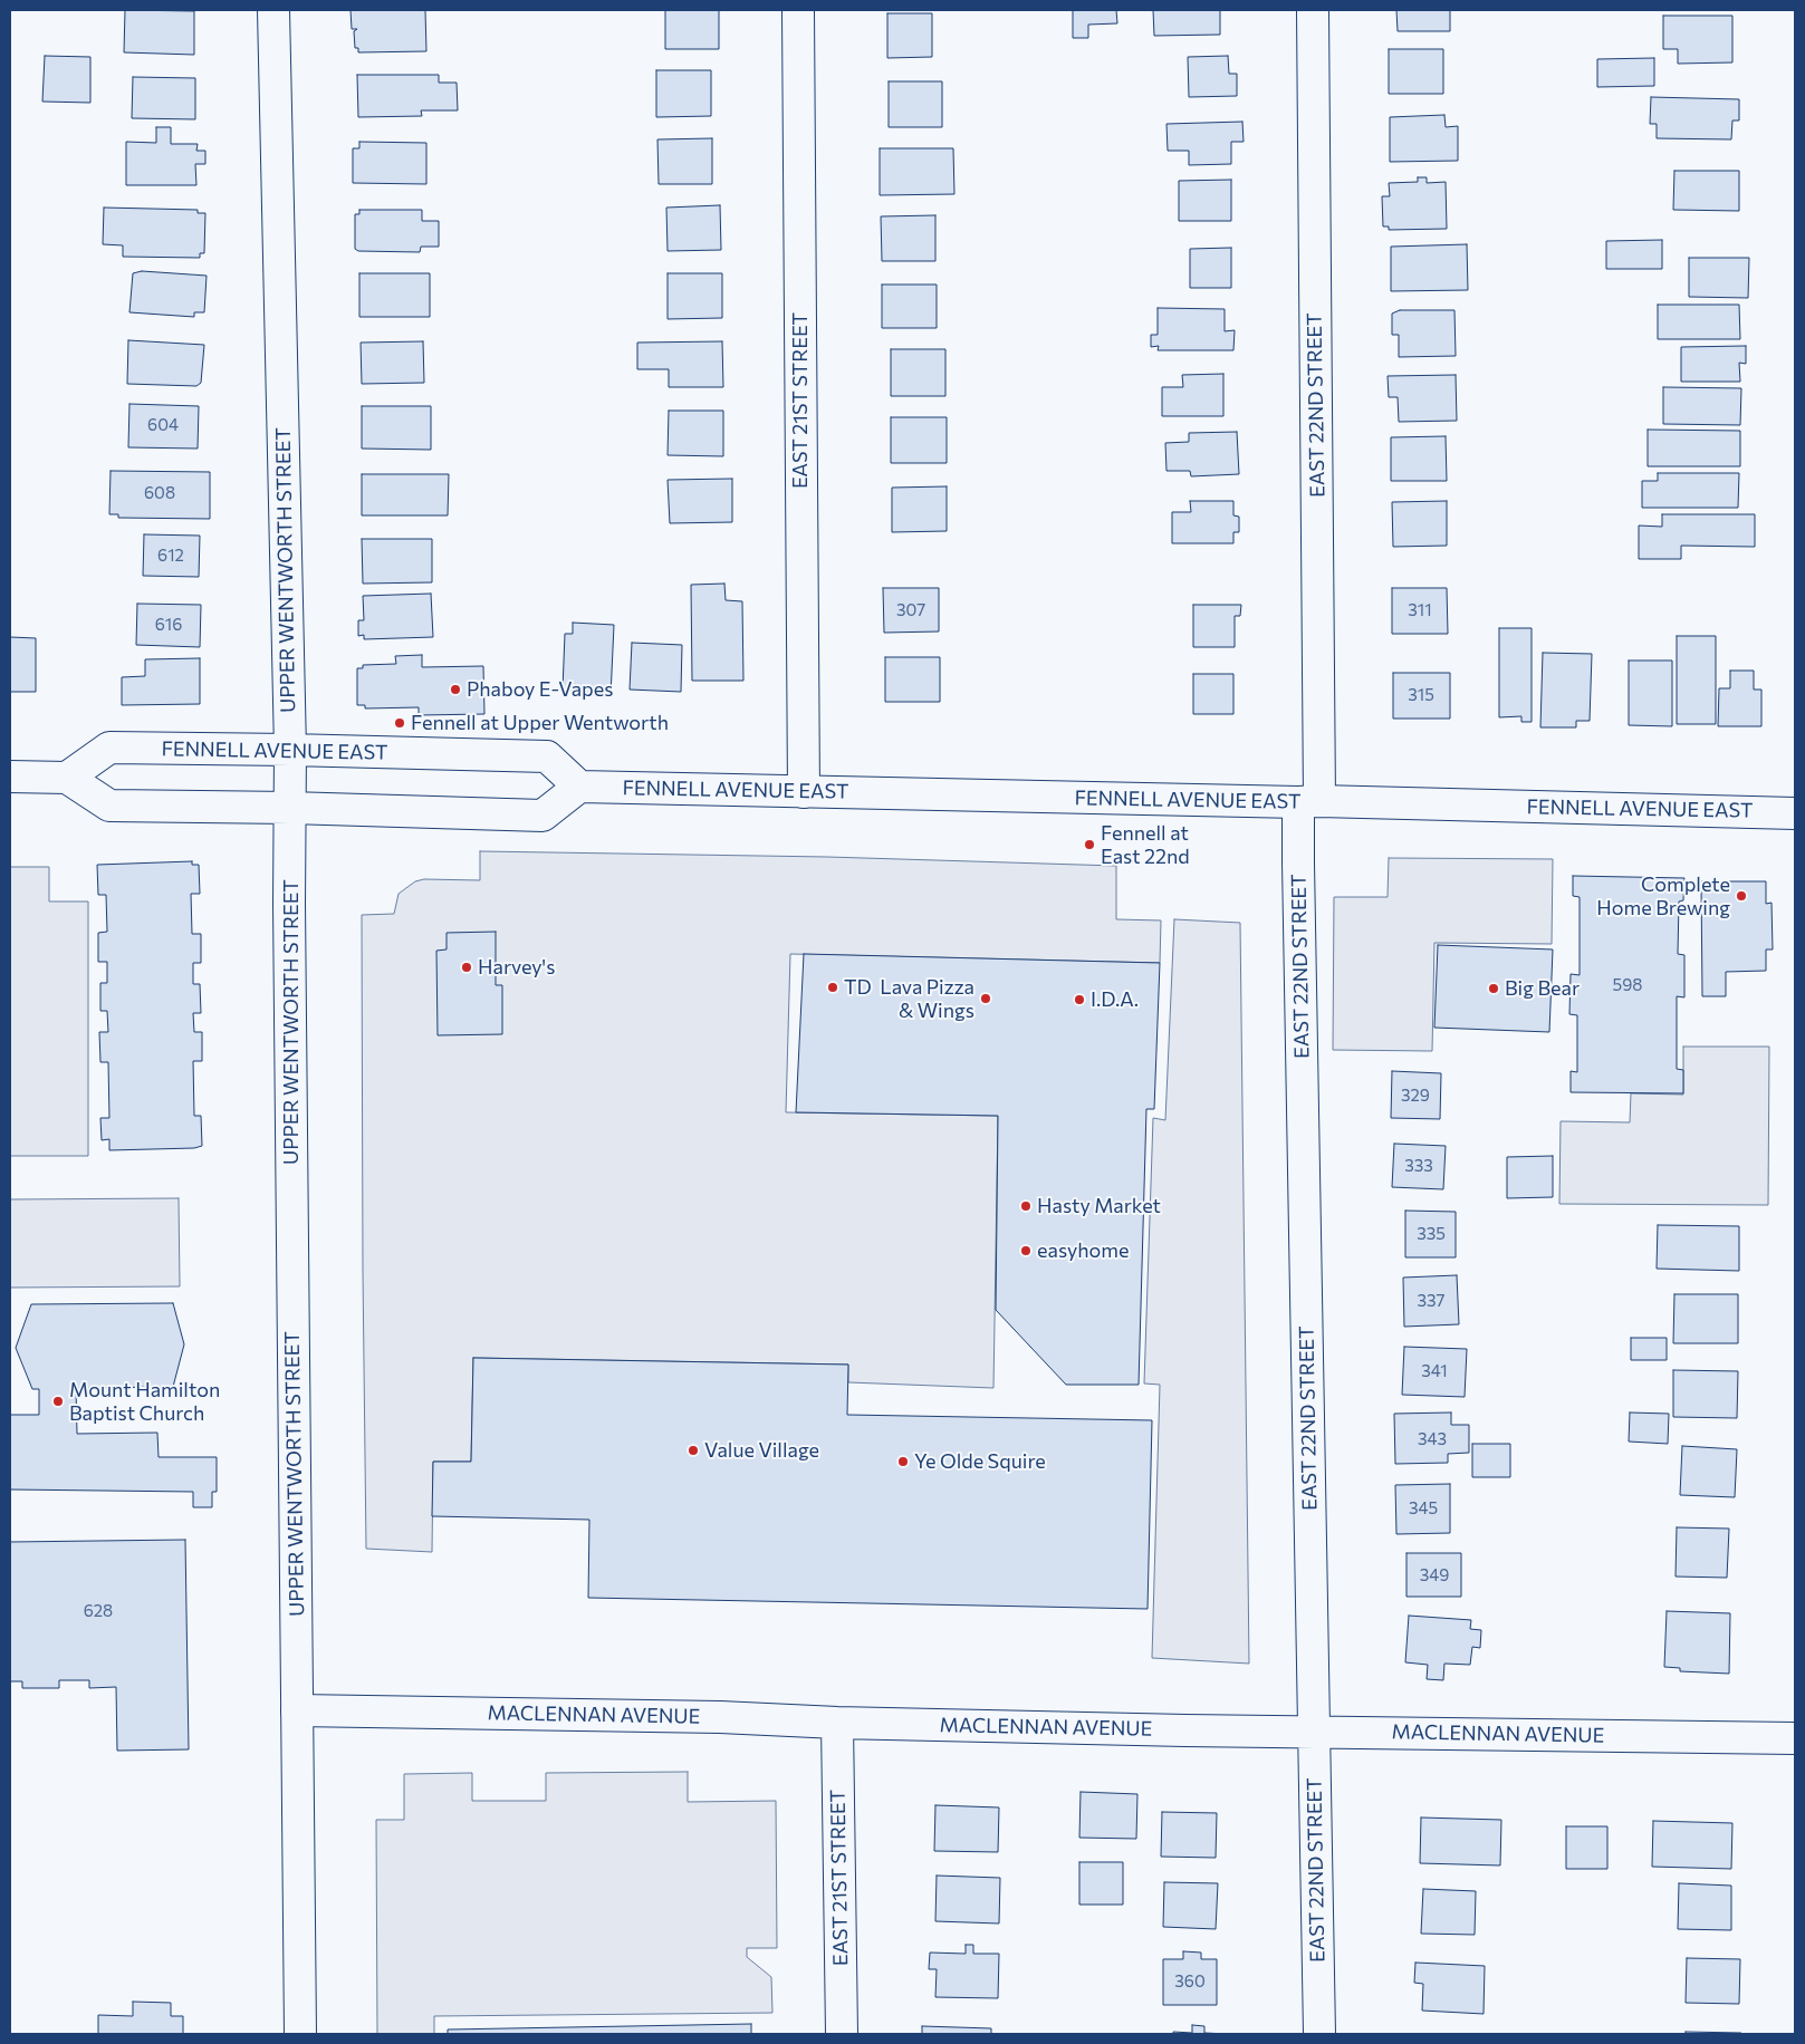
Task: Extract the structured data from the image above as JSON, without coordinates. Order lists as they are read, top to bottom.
{
  "streets": {
    "street": [
      "EAST 21ST STREET",
      "EAST 22ND STREET",
      "UPPER WENTWORTH STREET",
      "FENNELL AVENUE EAST",
      "MACLENNAN AVENUE"
    ]
  },
  "crossings": [
    ["EAST 21ST STREET", "FENNELL AVENUE EAST"],
    ["EAST 21ST STREET", "MACLENNAN AVENUE"],
    ["EAST 22ND STREET", "FENNELL AVENUE EAST"],
    ["EAST 22ND STREET", "MACLENNAN AVENUE"],
    ["UPPER WENTWORTH STREET", "FENNELL AVENUE EAST"],
    ["UPPER WENTWORTH STREET", "MACLENNAN AVENUE"]
  ],
  "places": [
    "Phaboy E-Vapes",
    "Fennell at Upper Wentworth",
    "Fennell at East 22nd",
    "Complete Home Brewing",
    "Harvey's",
    "TD",
    "Big Bear",
    "Lava Pizza & Wings",
    "I.D.A.",
    "Hasty Market",
    "easyhome",
    "Mount Hamilton Baptist Church",
    "Value Village",
    "Ye Olde Squire"
  ],
  "house_numbers": [
    "604",
    "608",
    "612",
    "307",
    "311",
    "616",
    "315",
    "598",
    "329",
    "333",
    "335",
    "337",
    "341",
    "343",
    "345",
    "349",
    "628",
    "360"
  ]
}
